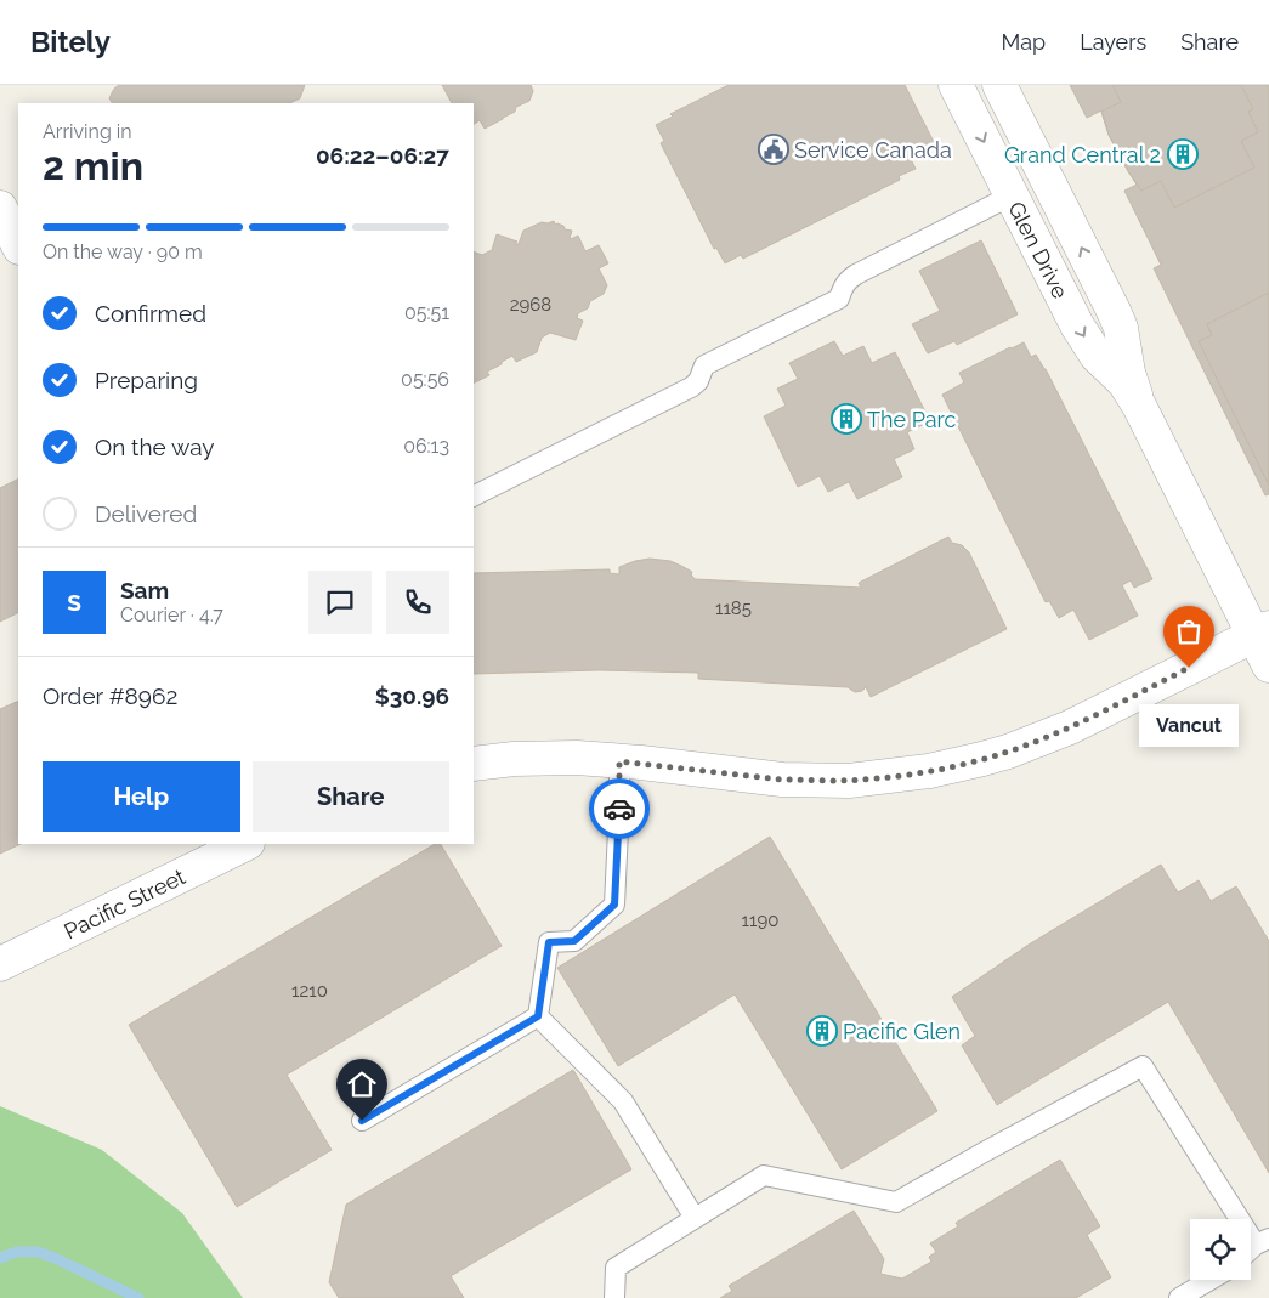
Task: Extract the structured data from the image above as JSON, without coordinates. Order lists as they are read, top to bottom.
{
  "streets": {
    "street": ["Glen Drive", "Pacific Street"]
  },
  "places": {
    "public building": ["Service Canada"],
    "building": ["Grand Central 2", "The Parc", "Pacific Glen"],
    "other": ["Vancut"]
  },
  "house_numbers": [
    "2968",
    "1185",
    "1190",
    "1210"
  ],
  "page": {
    "header": "Bitely",
    "nav": ["Map", "Layers", "Share"],
    "heading": ["2 min", "Arriving in", "06:22–06:27"],
    "panel": [
      "Sam",
      "Courier · 4.7",
      "Order #8962",
      "$30.96"
    ],
    "bar": "On the way · 90 m",
    "list": [
      ["Confirmed", "05:51"],
      ["Preparing", "05:56"],
      ["On the way", "06:13"],
      "Delivered"
    ],
    "round": "S",
    "bubble": "Vancut",
    "buttons": ["Help", "Share"]
  }
}
